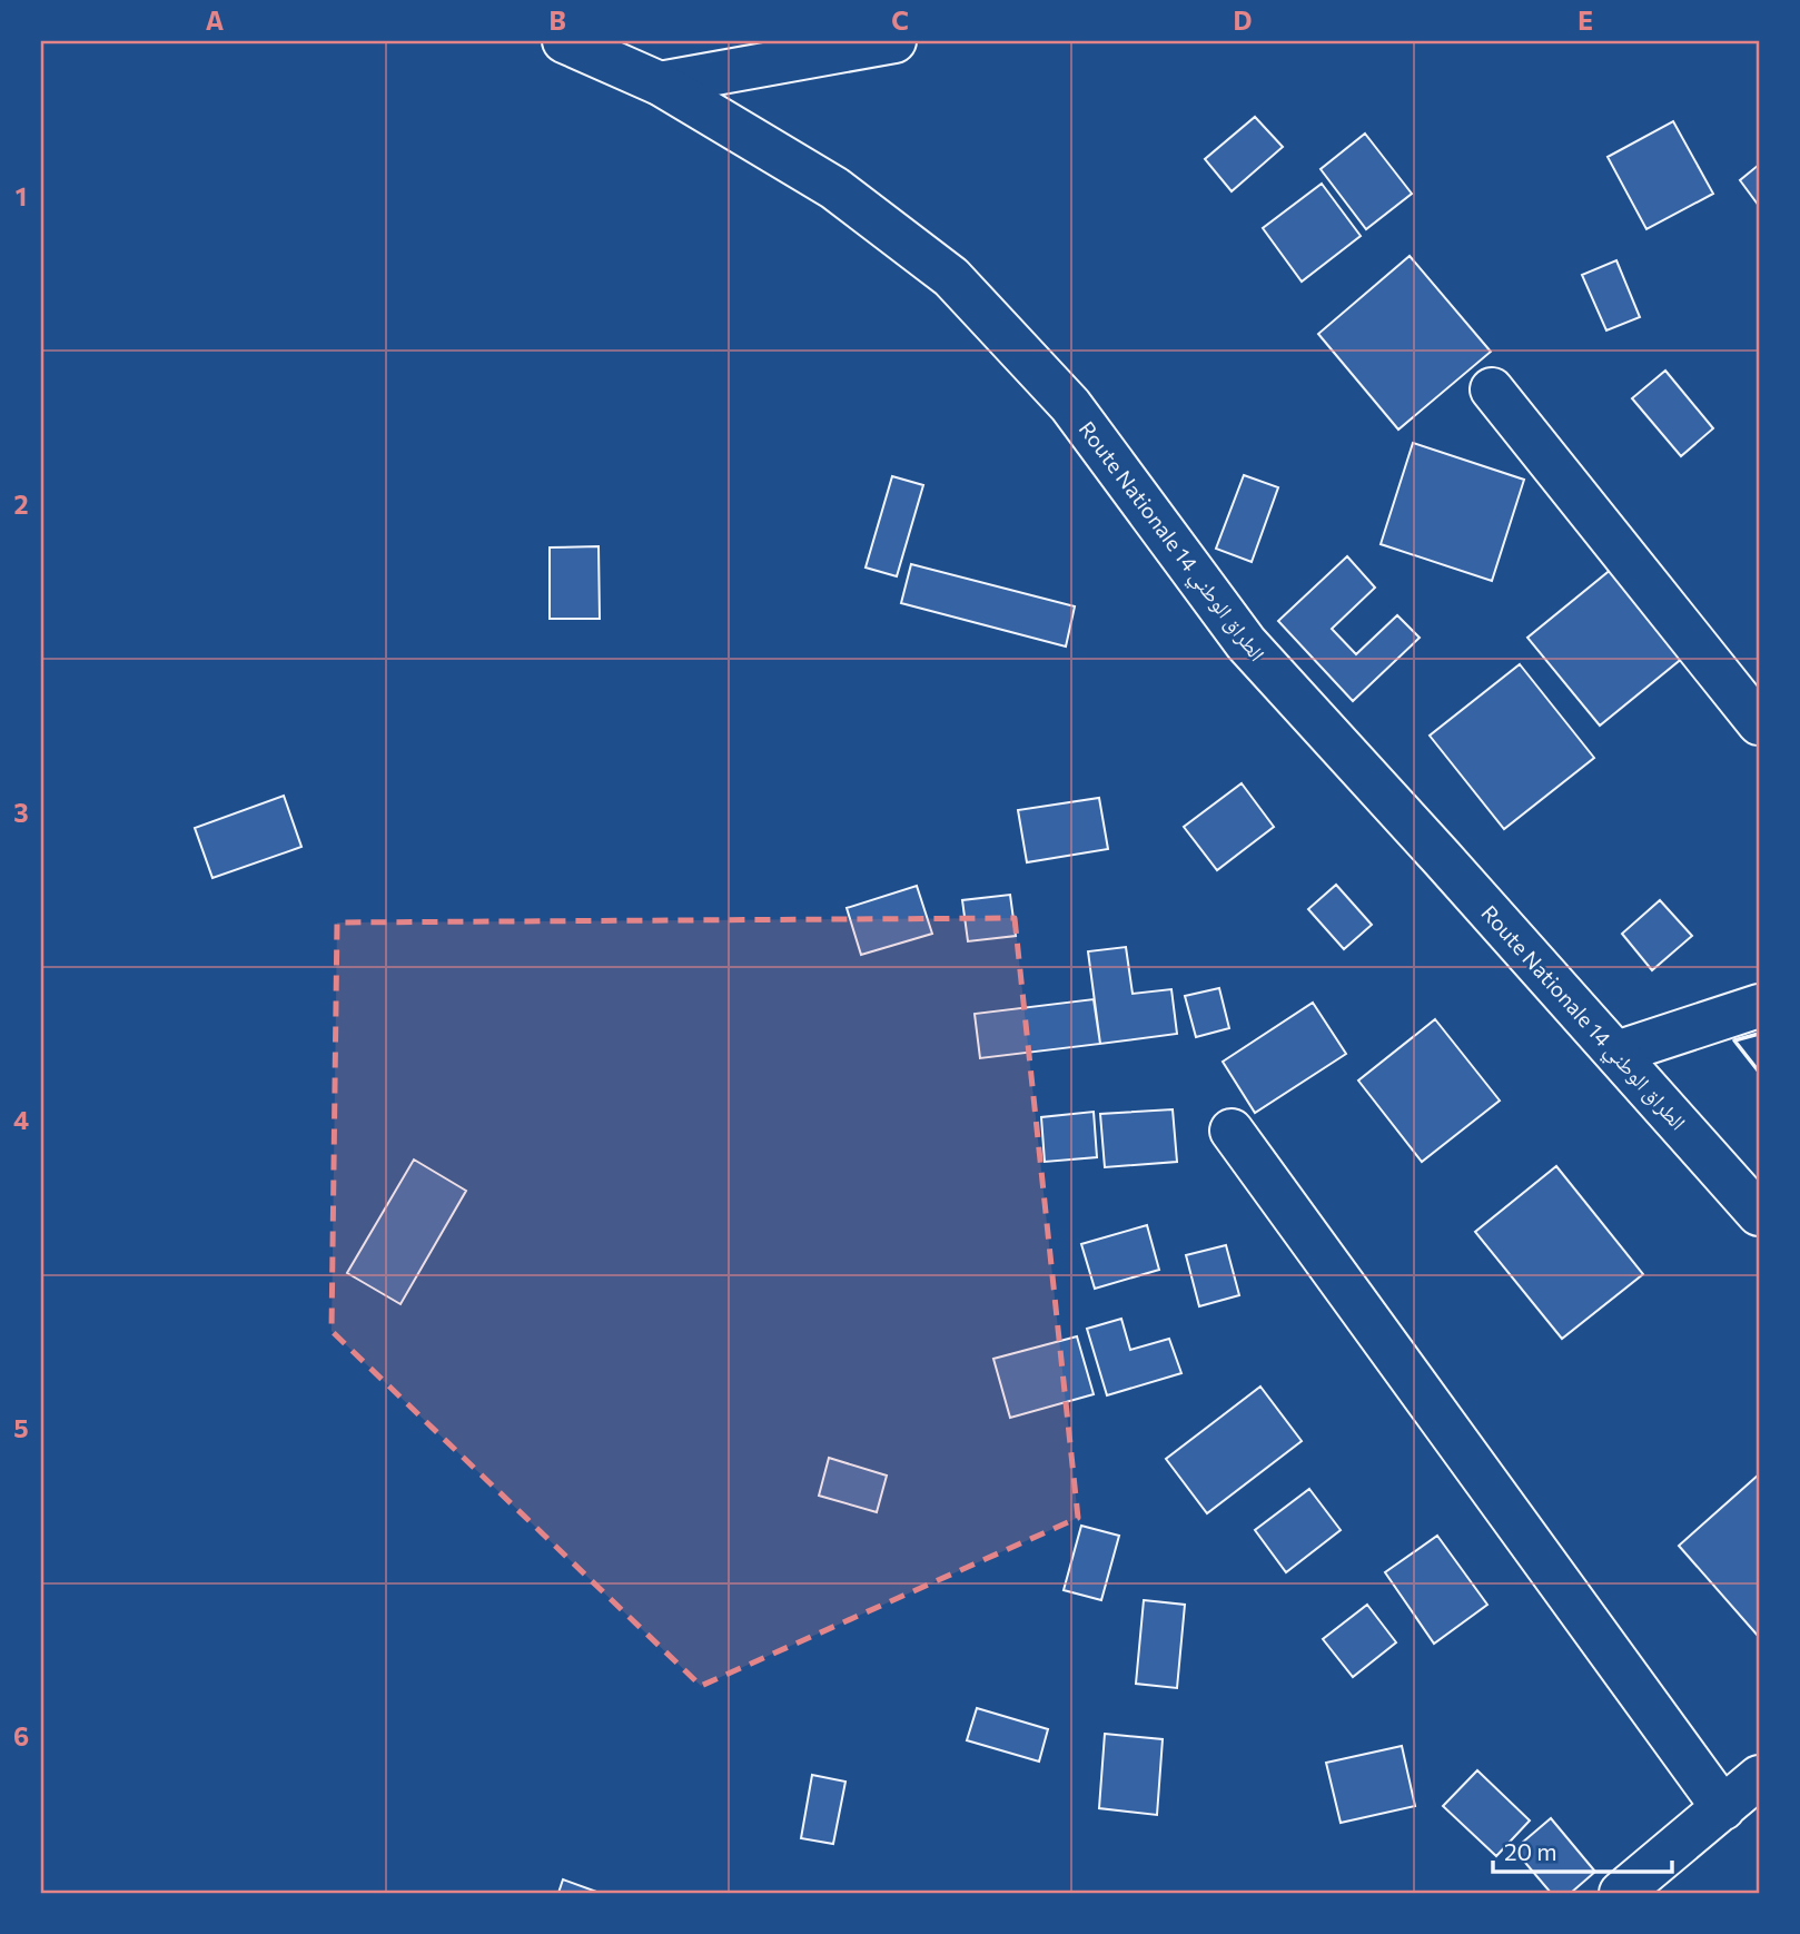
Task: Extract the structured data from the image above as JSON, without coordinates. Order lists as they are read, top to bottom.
{
  "streets": {
    "street": ["Route Nationale الطراق الوطني 14"]
  },
  "scale_bar": "20 m",
  "grid": {
    "columns": [
      "A",
      "B",
      "C",
      "D",
      "E"
    ],
    "rows": [
      "1",
      "2",
      "3",
      "4",
      "5",
      "6"
    ]
  }
}
